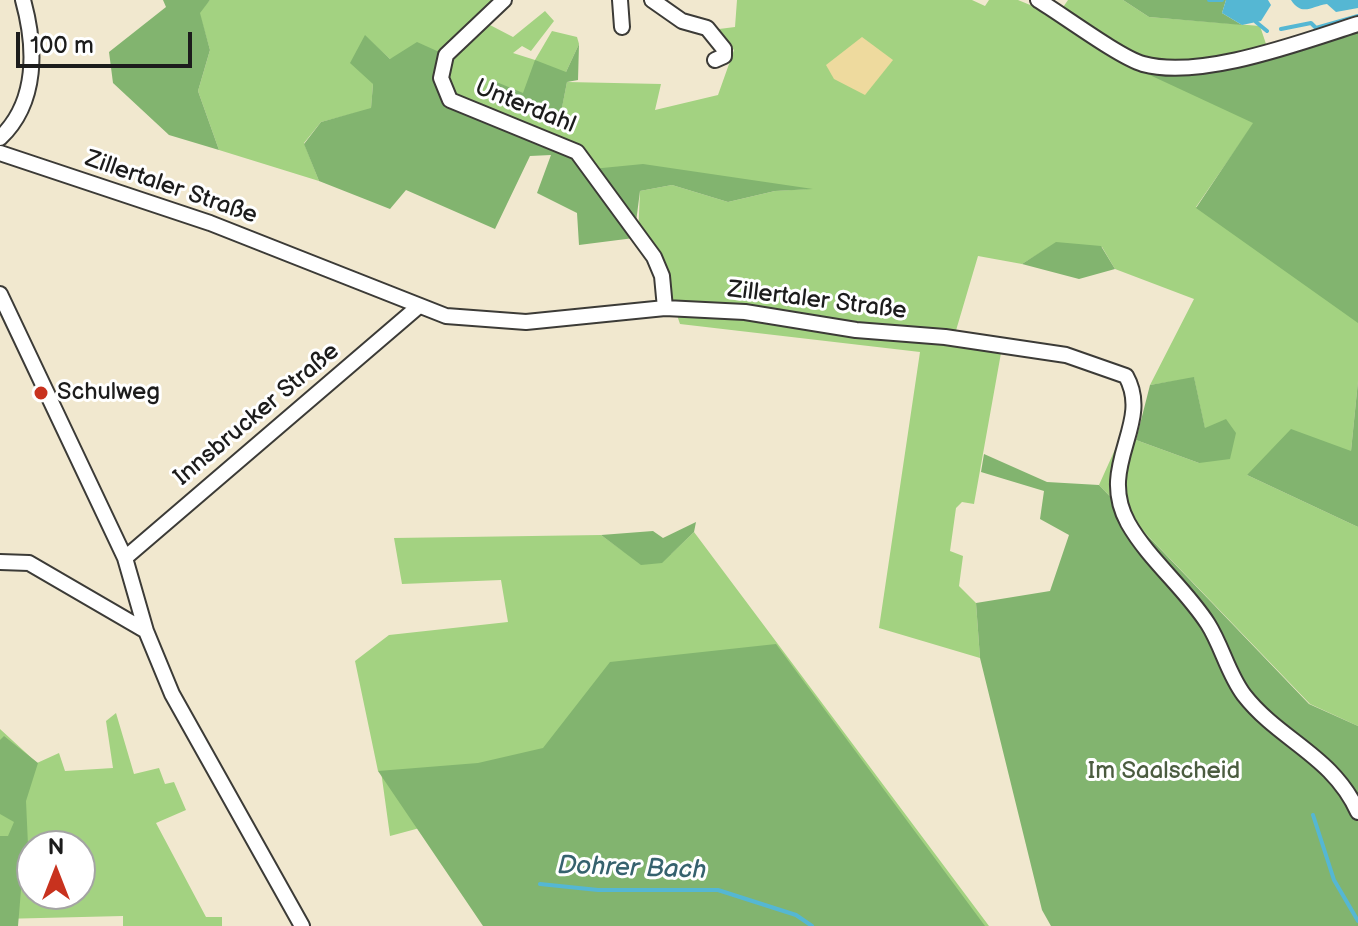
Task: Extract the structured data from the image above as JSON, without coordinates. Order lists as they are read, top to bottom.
{
  "streets": {
    "street": ["Unterdahl", "Zillertaler Straße", "Innsbrucker Straße"]
  },
  "crossings": [
    ["Unterdahl", "Zillertaler Straße"],
    ["Zillertaler Straße", "Innsbrucker Straße"]
  ],
  "water": ["Dohrer Bach"],
  "parks": ["Im Saalscheid"],
  "places": ["Schulweg"],
  "scale_bar": "100 m",
  "north": "top"
}
